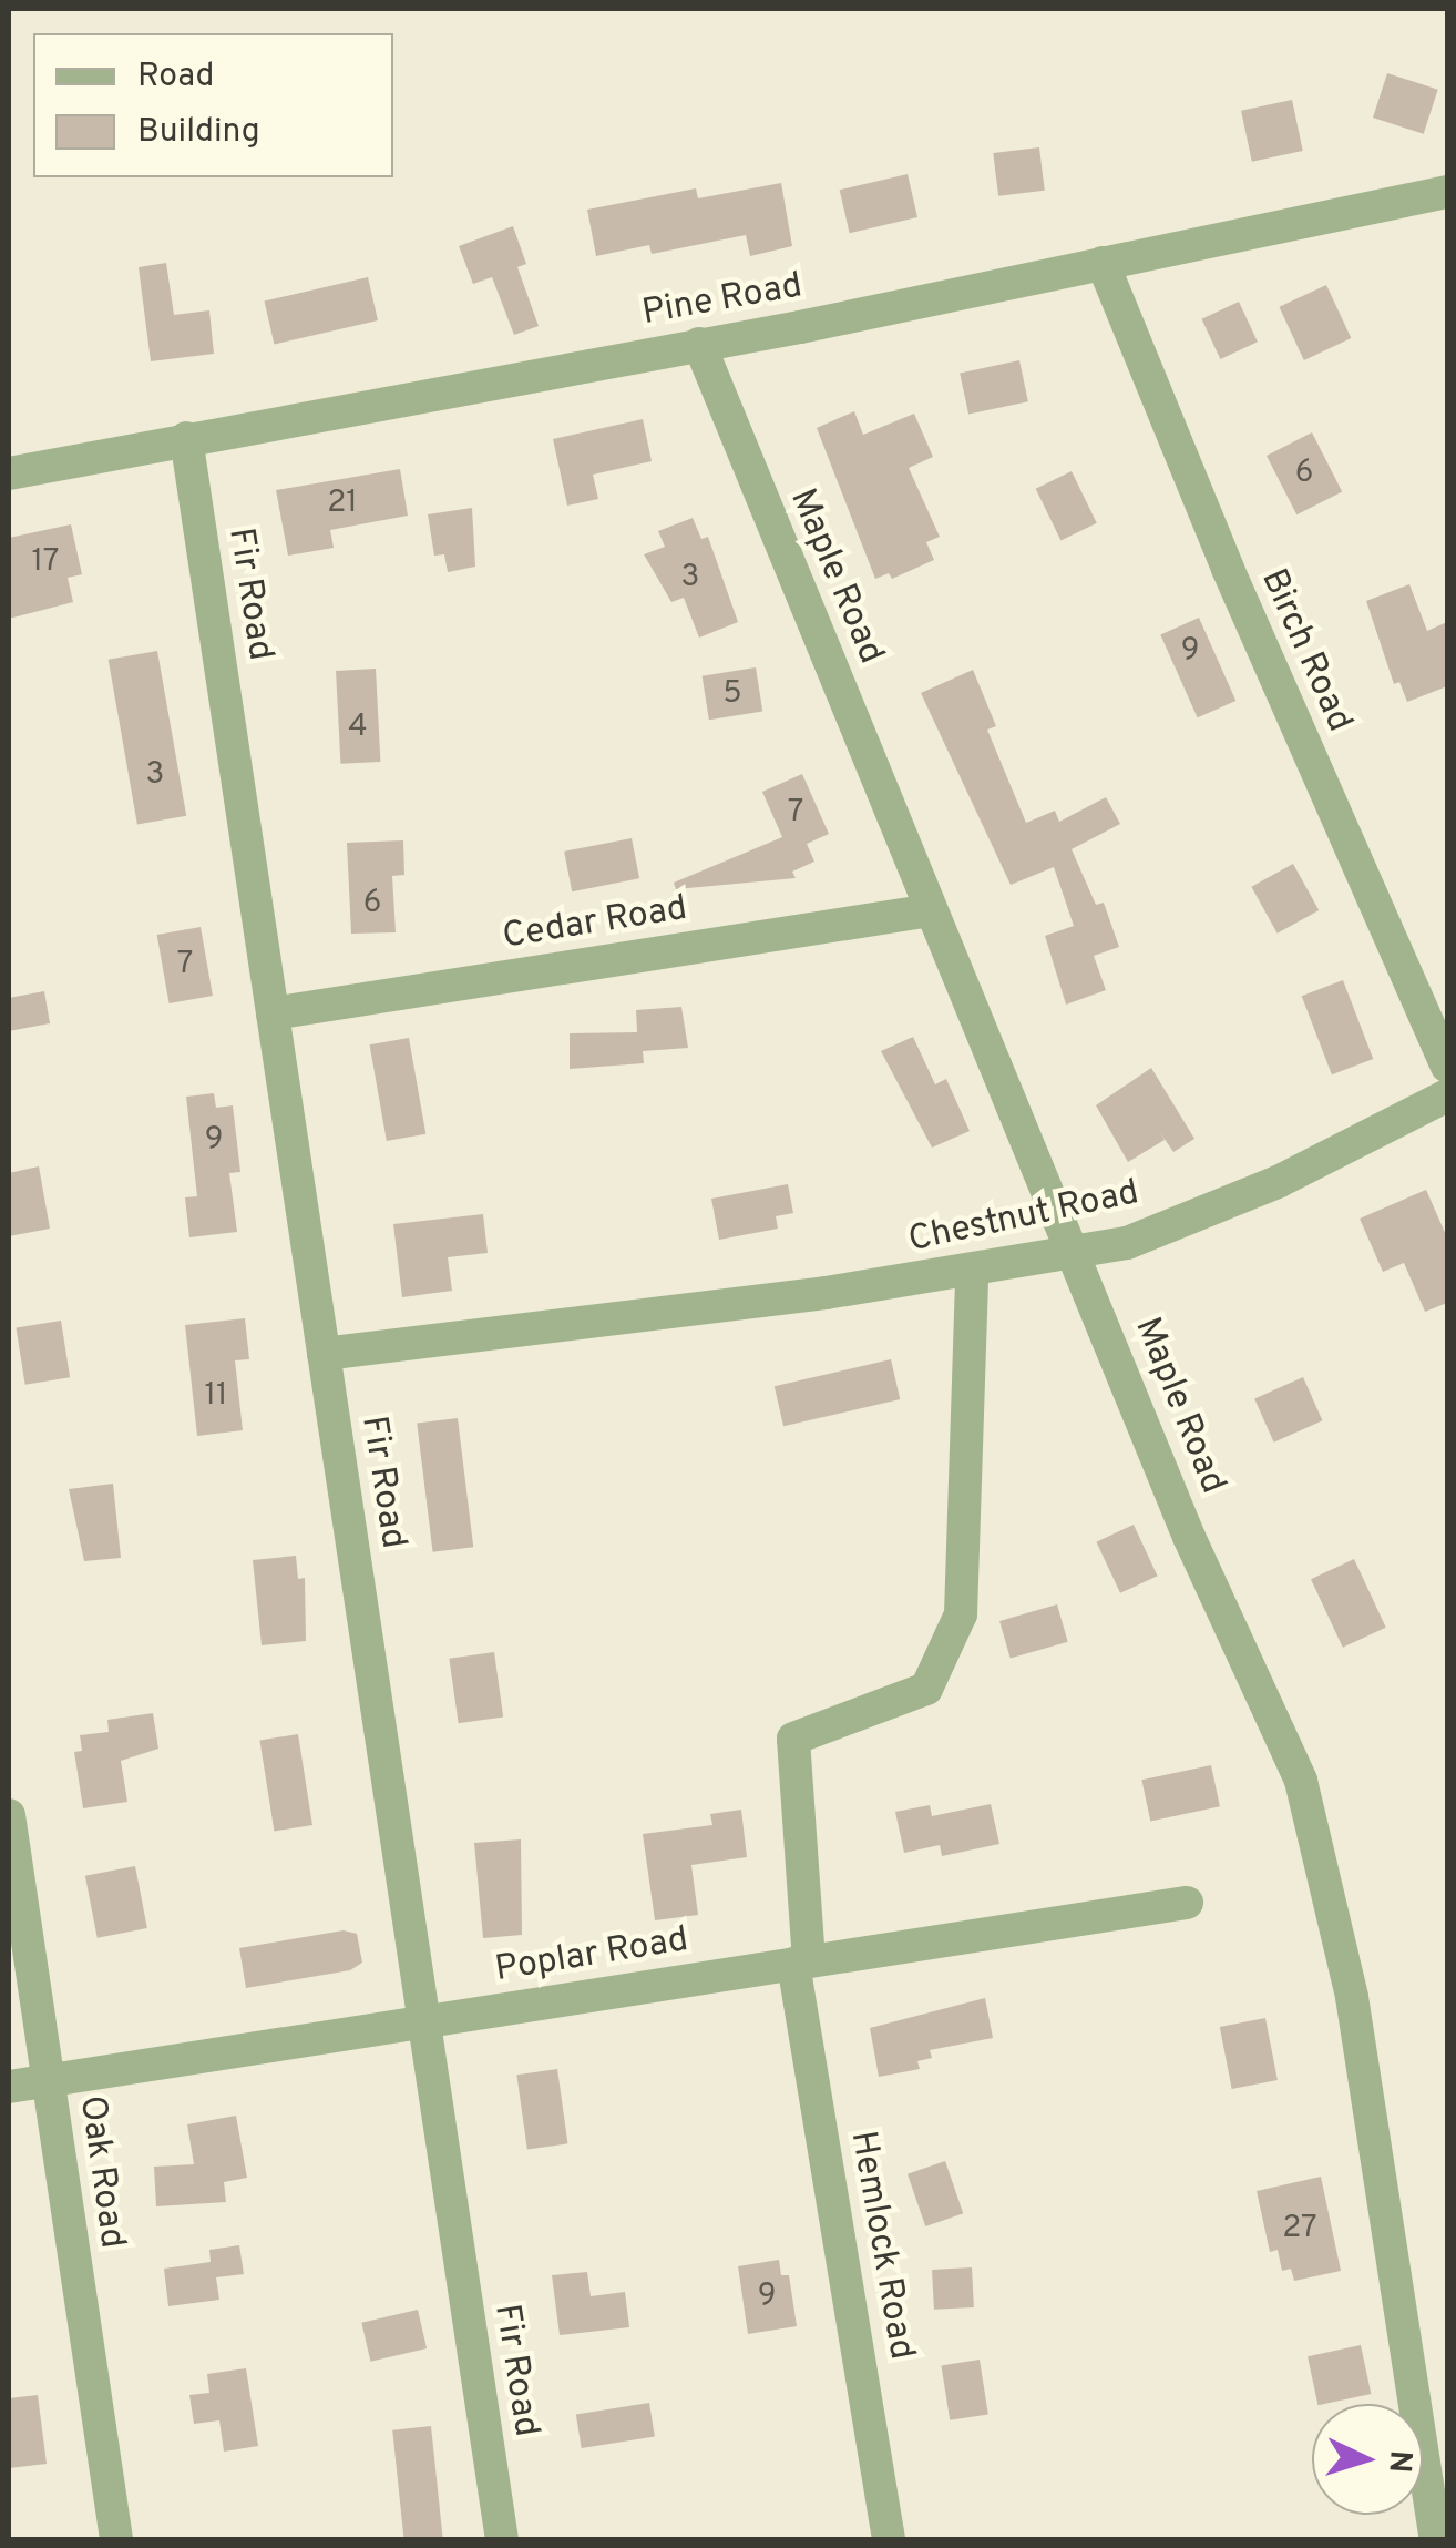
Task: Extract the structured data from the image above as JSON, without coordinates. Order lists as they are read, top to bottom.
{
  "streets": {
    "street": [
      "Pine Road",
      "Maple Road",
      "Fir Road",
      "Birch Road",
      "Cedar Road",
      "Chestnut Road",
      "Poplar Road",
      "Oak Road",
      "Hemlock Road"
    ]
  },
  "crossings": [
    ["Pine Road", "Maple Road"],
    ["Pine Road", "Fir Road"],
    ["Pine Road", "Birch Road"],
    ["Maple Road", "Cedar Road"],
    ["Maple Road", "Chestnut Road"],
    ["Fir Road", "Cedar Road"],
    ["Fir Road", "Chestnut Road"],
    ["Fir Road", "Poplar Road"],
    ["Chestnut Road", "Hemlock Road"],
    ["Poplar Road", "Oak Road"],
    ["Poplar Road", "Hemlock Road"]
  ],
  "house_numbers": [
    "6",
    "21",
    "17",
    "3",
    "9",
    "5",
    "4",
    "3",
    "7",
    "6",
    "7",
    "9",
    "11",
    "27",
    "9"
  ],
  "legend": ["Road", "Building"],
  "north": "right"
}
